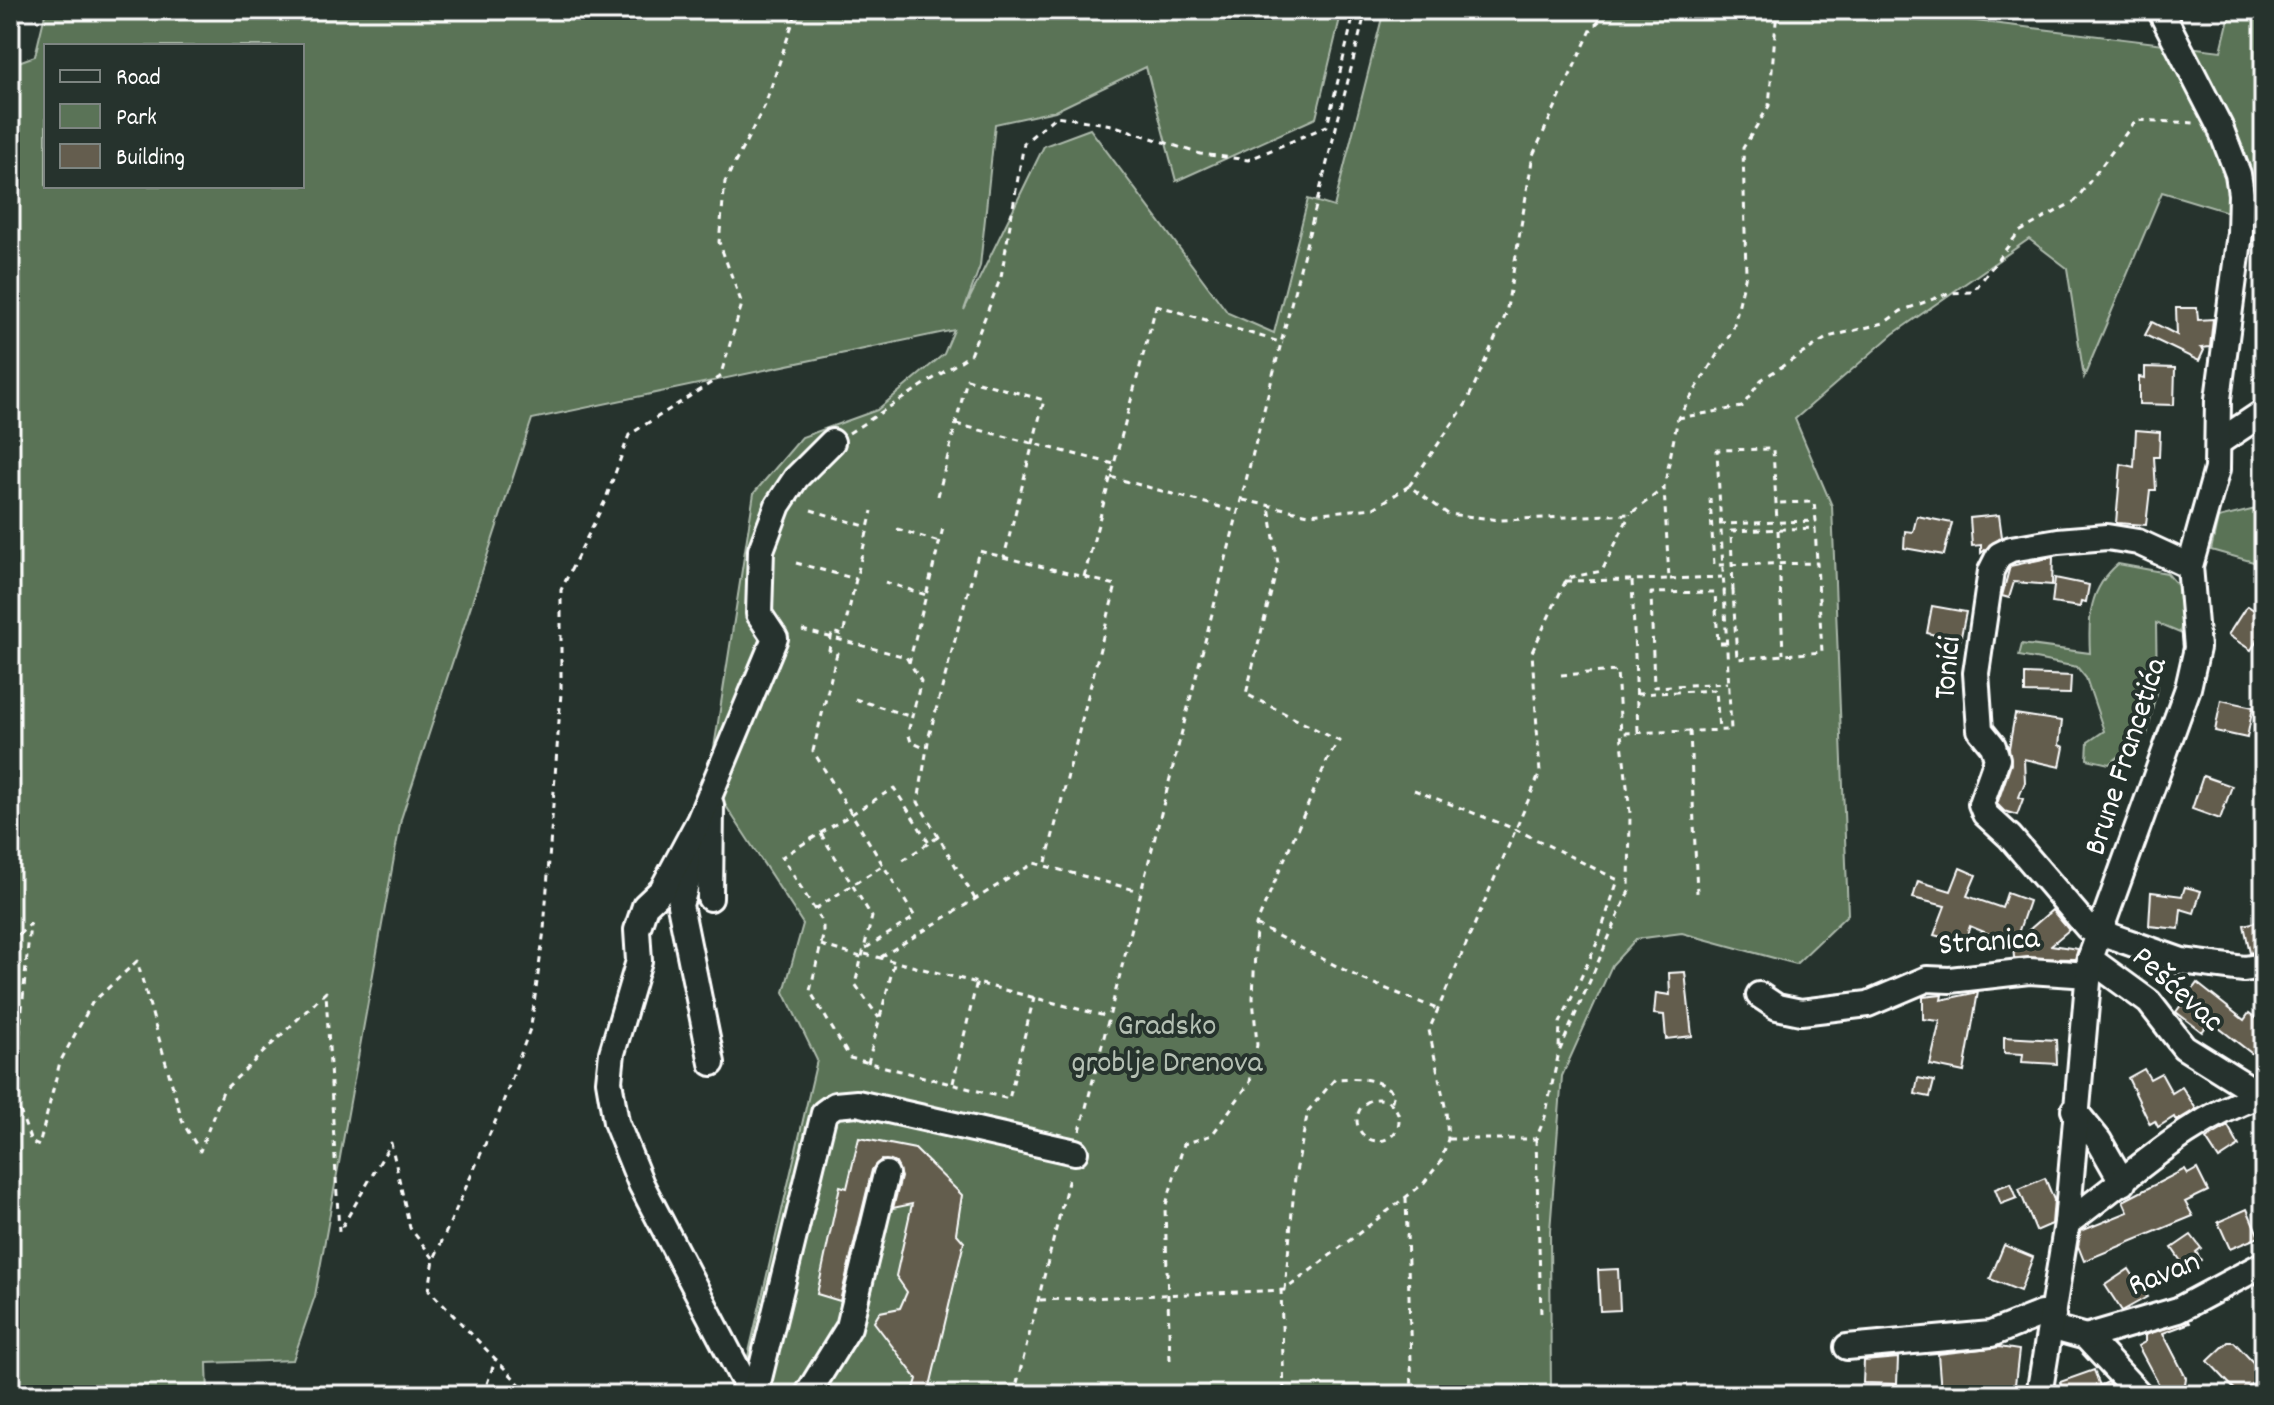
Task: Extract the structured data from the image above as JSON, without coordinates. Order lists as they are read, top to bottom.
{
  "streets": {
    "street": [
      "Tonići",
      "Brune Francetića",
      "Stranica",
      "Pešćevac",
      "Ravan"
    ]
  },
  "crossings": [
    ["Tonići", "Brune Francetića"],
    ["Brune Francetića", "Stranica"],
    ["Brune Francetića", "Pešćevac"],
    ["Stranica", "Pešćevac"]
  ],
  "parks": ["Gradsko groblje Drenova"],
  "legend": ["Road", "Park", "Building"]
}
